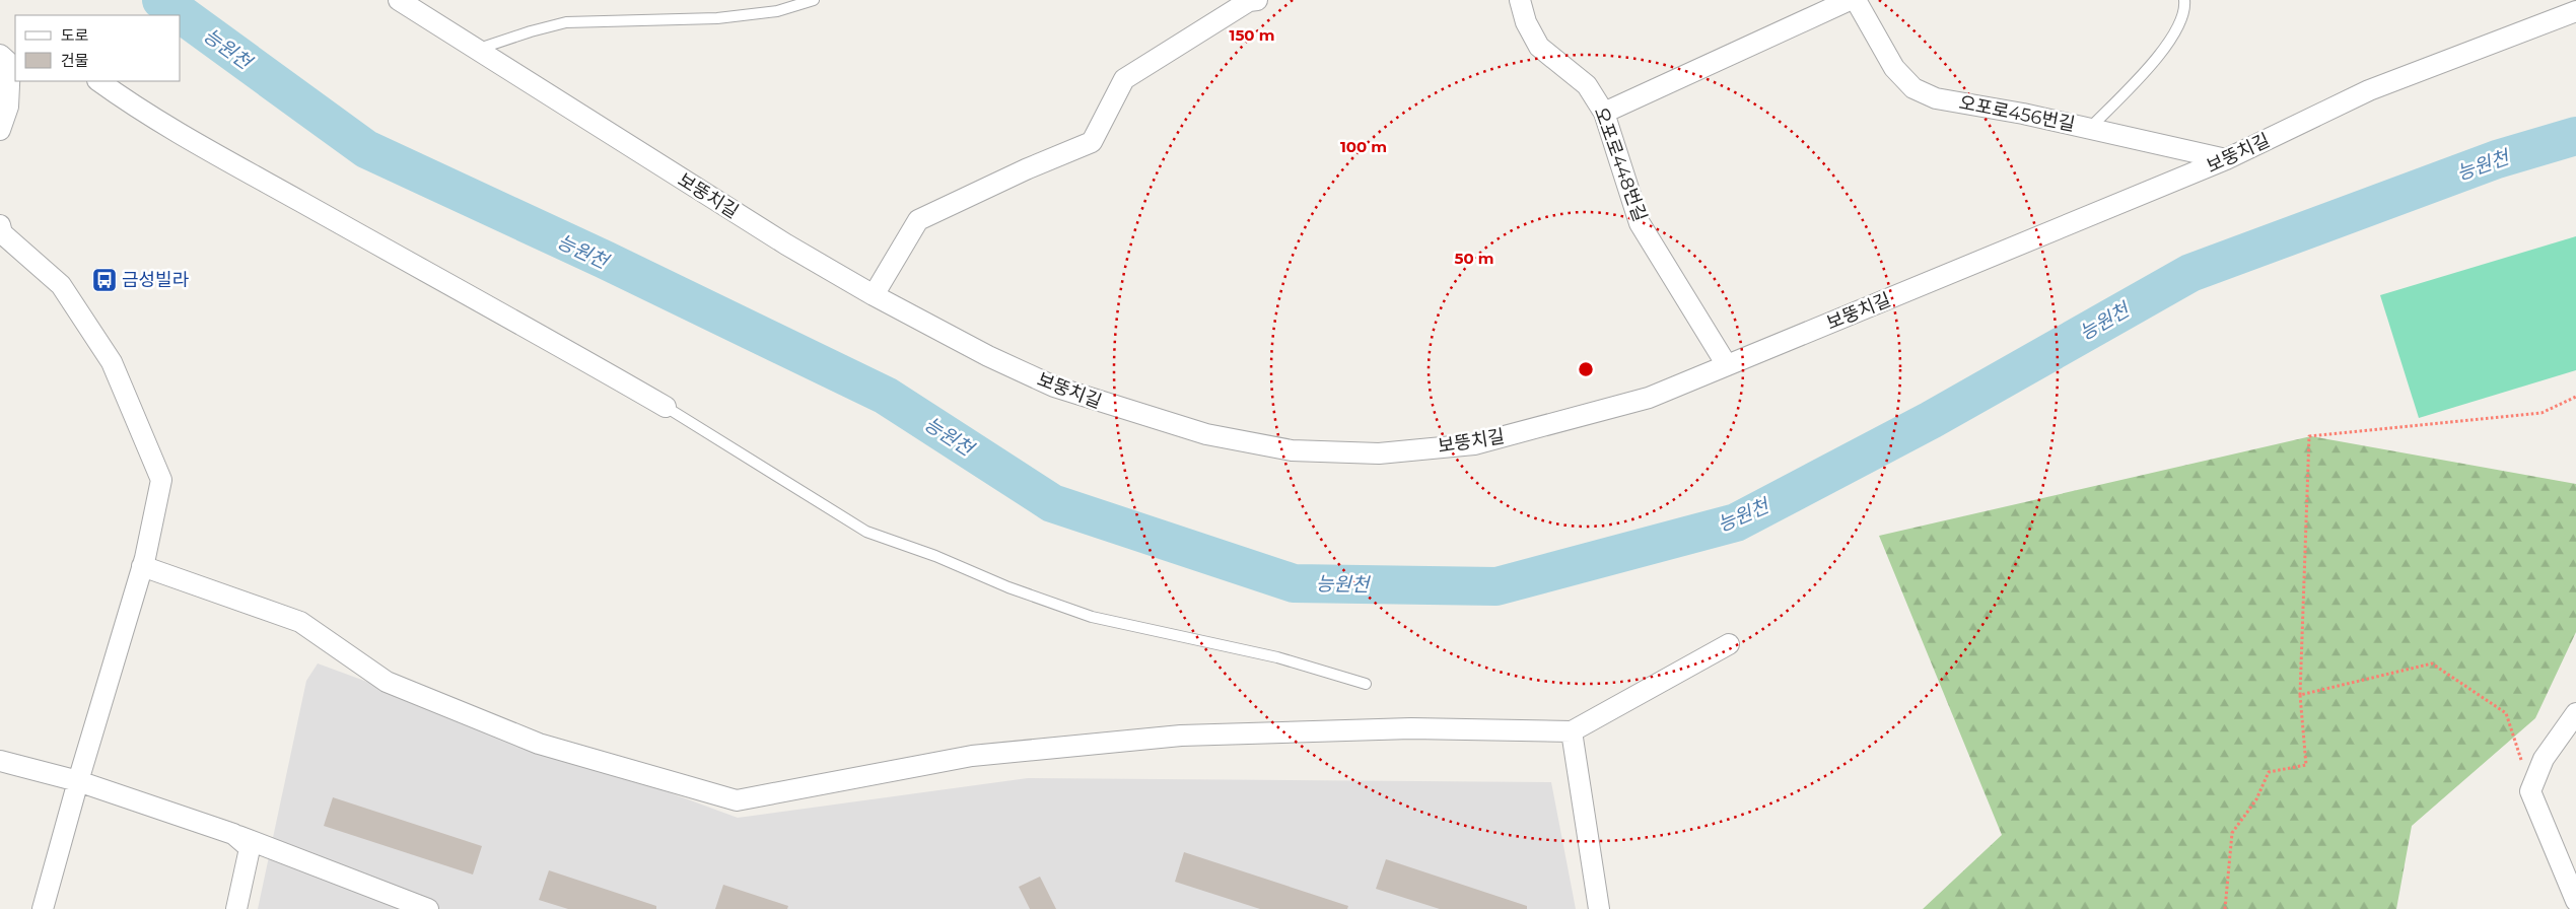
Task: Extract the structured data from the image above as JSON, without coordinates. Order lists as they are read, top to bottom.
{
  "streets": {
    "street": ["오포로456번길", "보뚱치길", "오포로448번길"]
  },
  "crossings": [
    ["오포로456번길", "보뚱치길"],
    ["보뚱치길", "오포로448번길"]
  ],
  "water": ["능원천"],
  "places": {
    "bus stop": ["금성빌라"]
  },
  "legend": ["도로", "건물"],
  "rings": ["150 m", "100 m", "50 m"]
}
